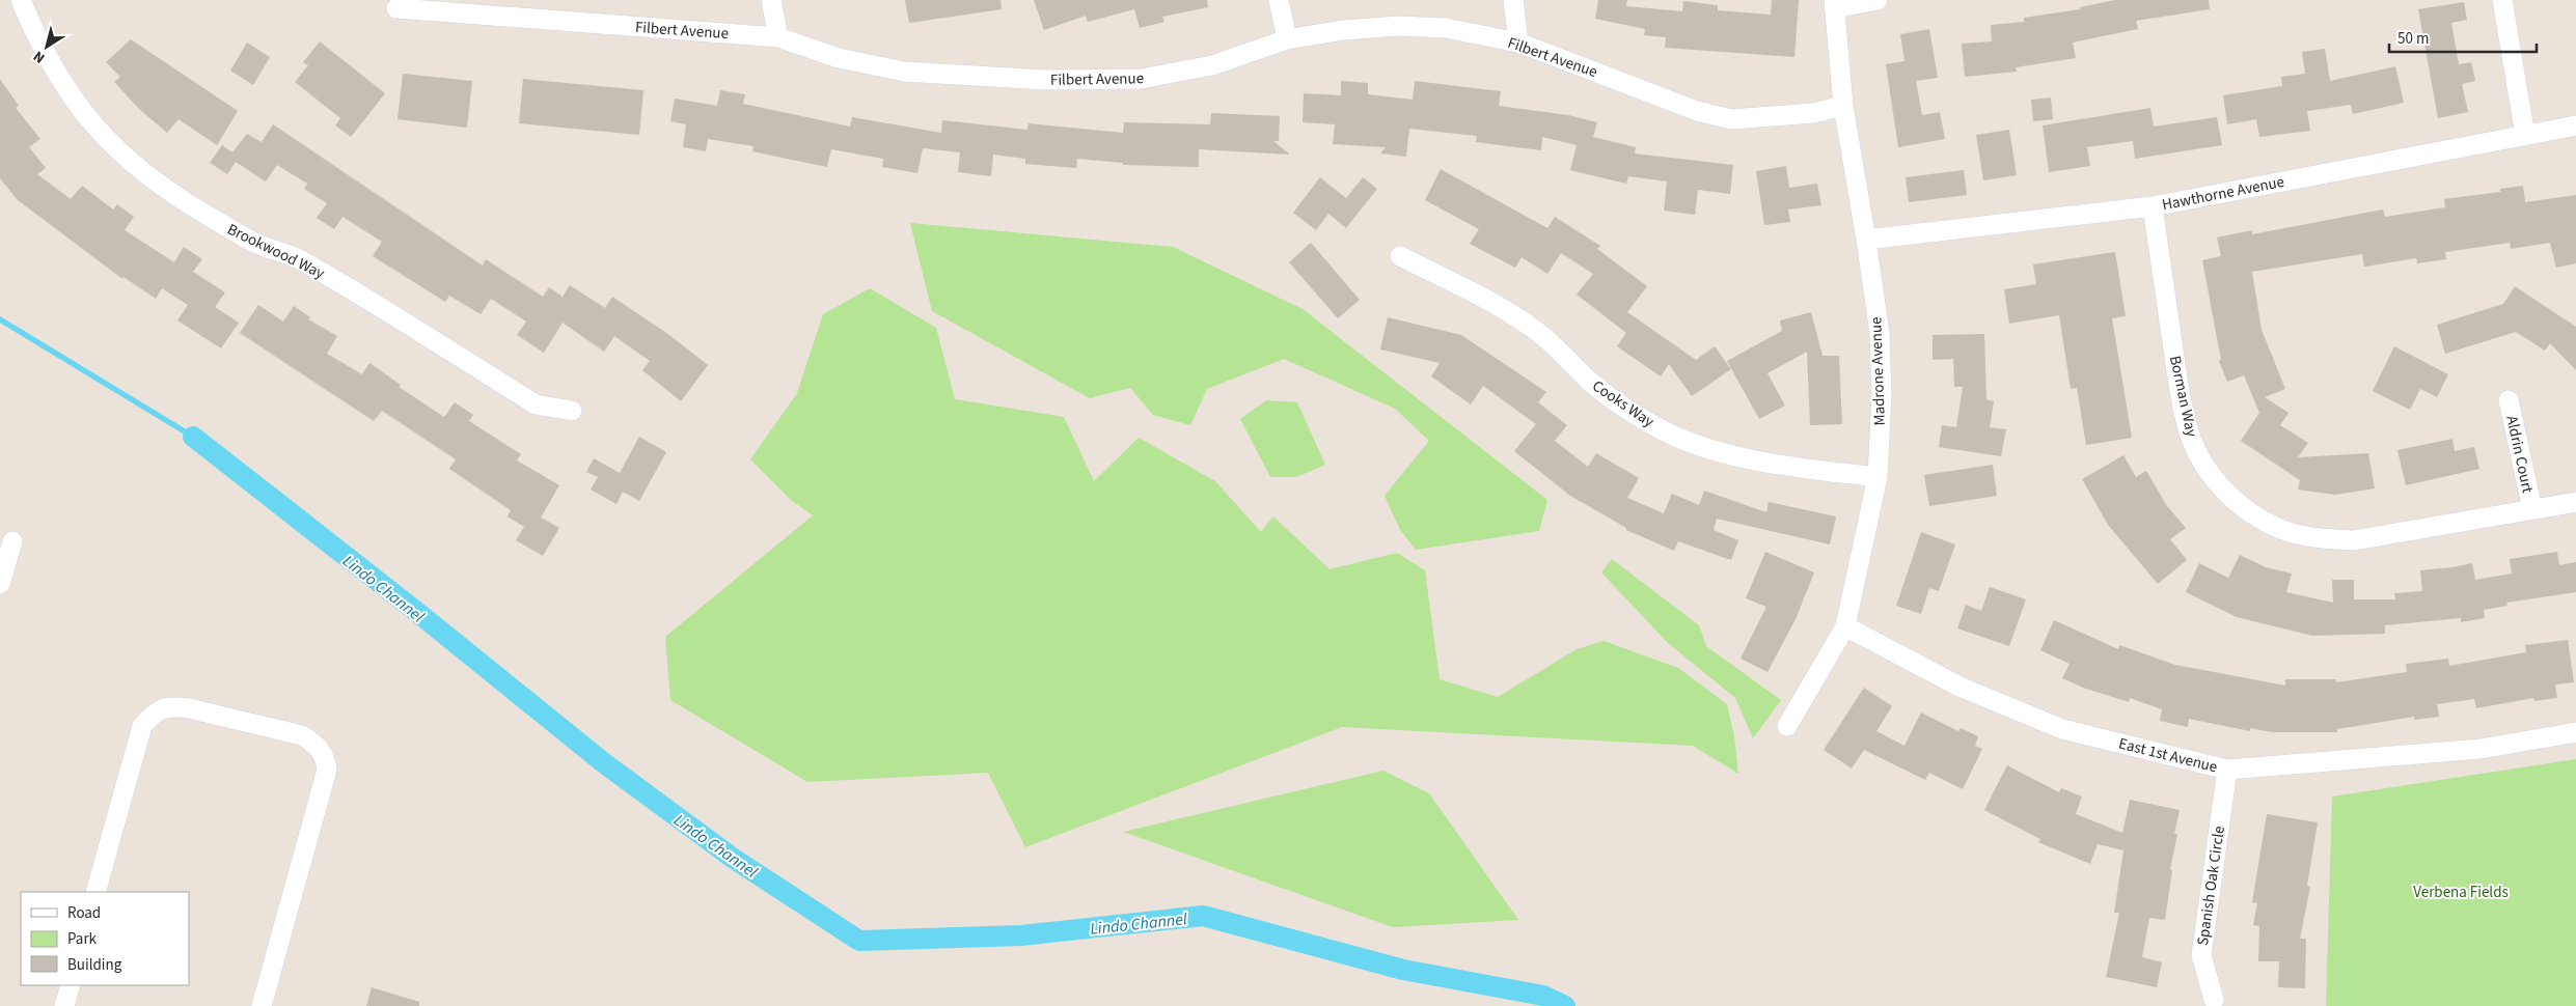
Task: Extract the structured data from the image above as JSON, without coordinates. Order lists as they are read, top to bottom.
{
  "streets": {
    "street": [
      "Filbert Avenue",
      "Hawthorne Avenue",
      "Brookwood Way",
      "Madrone Avenue",
      "Borman Way",
      "Cooks Way",
      "Aldrin Court",
      "East 1st Avenue",
      "Spanish Oak Circle"
    ]
  },
  "crossings": [
    ["Filbert Avenue", "Madrone Avenue"],
    ["Hawthorne Avenue", "Madrone Avenue"],
    ["Hawthorne Avenue", "Borman Way"],
    ["Madrone Avenue", "Cooks Way"],
    ["Madrone Avenue", "East 1st Avenue"],
    ["Borman Way", "Aldrin Court"],
    ["East 1st Avenue", "Spanish Oak Circle"]
  ],
  "water": ["Lindo Channel"],
  "parks": ["Verbena Fields"],
  "legend": ["Road", "Park", "Building"],
  "scale_bar": "50 m",
  "north": "bottom left"
}
